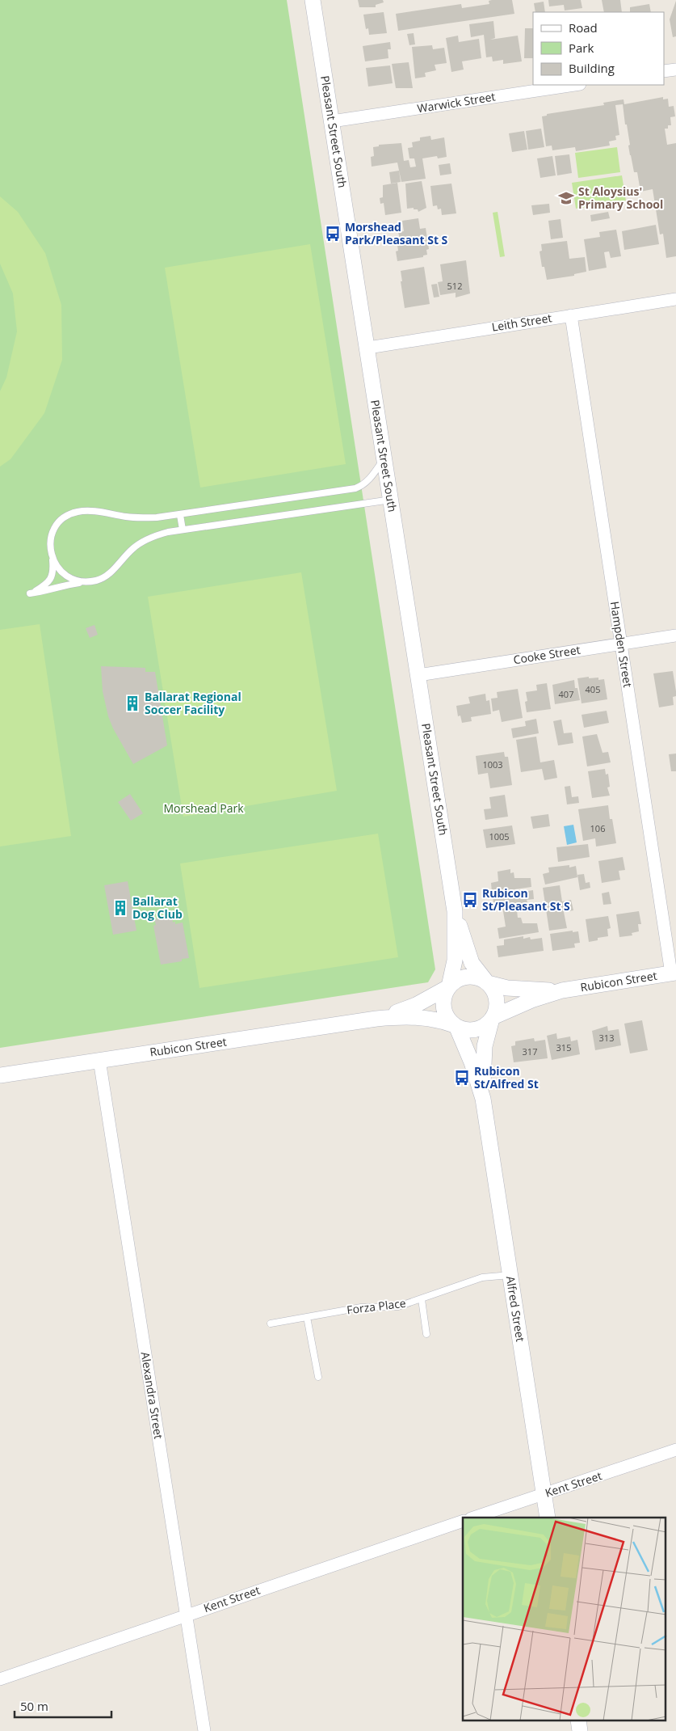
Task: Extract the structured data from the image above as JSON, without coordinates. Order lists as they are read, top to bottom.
{
  "streets": {
    "street": [
      "Warwick Street",
      "Pleasant Street South",
      "Leith Street",
      "Hampden Street",
      "Cooke Street",
      "Rubicon Street",
      "Alfred Street",
      "Alexandra Street",
      "Kent Street"
    ],
    "lane": ["Forza Place"]
  },
  "crossings": [
    ["Warwick Street", "Pleasant Street South"],
    ["Pleasant Street South", "Leith Street"],
    ["Pleasant Street South", "Cooke Street"],
    ["Pleasant Street South", "Rubicon Street"],
    ["Pleasant Street South", "Alfred Street"],
    ["Leith Street", "Hampden Street"],
    ["Hampden Street", "Cooke Street"],
    ["Hampden Street", "Rubicon Street"],
    ["Rubicon Street", "Alfred Street"],
    ["Rubicon Street", "Alexandra Street"],
    ["Forza Place", "Alfred Street"],
    ["Alfred Street", "Kent Street"],
    ["Alexandra Street", "Kent Street"]
  ],
  "parks": ["Morshead Park"],
  "places": {
    "school or university": ["St Aloysius' Primary School"],
    "bus stop": ["Morshead Park/Pleasant St S", "Rubicon St/Pleasant St S", "Rubicon St/Alfred St"],
    "building": ["Ballarat Regional Soccer Facility", "Ballarat Dog Club"]
  },
  "house_numbers": [
    "512",
    "405",
    "407",
    "1003",
    "106",
    "1005",
    "313",
    "315",
    "317"
  ],
  "legend": ["Road", "Park", "Building"],
  "scale_bar": "50 m"
}
